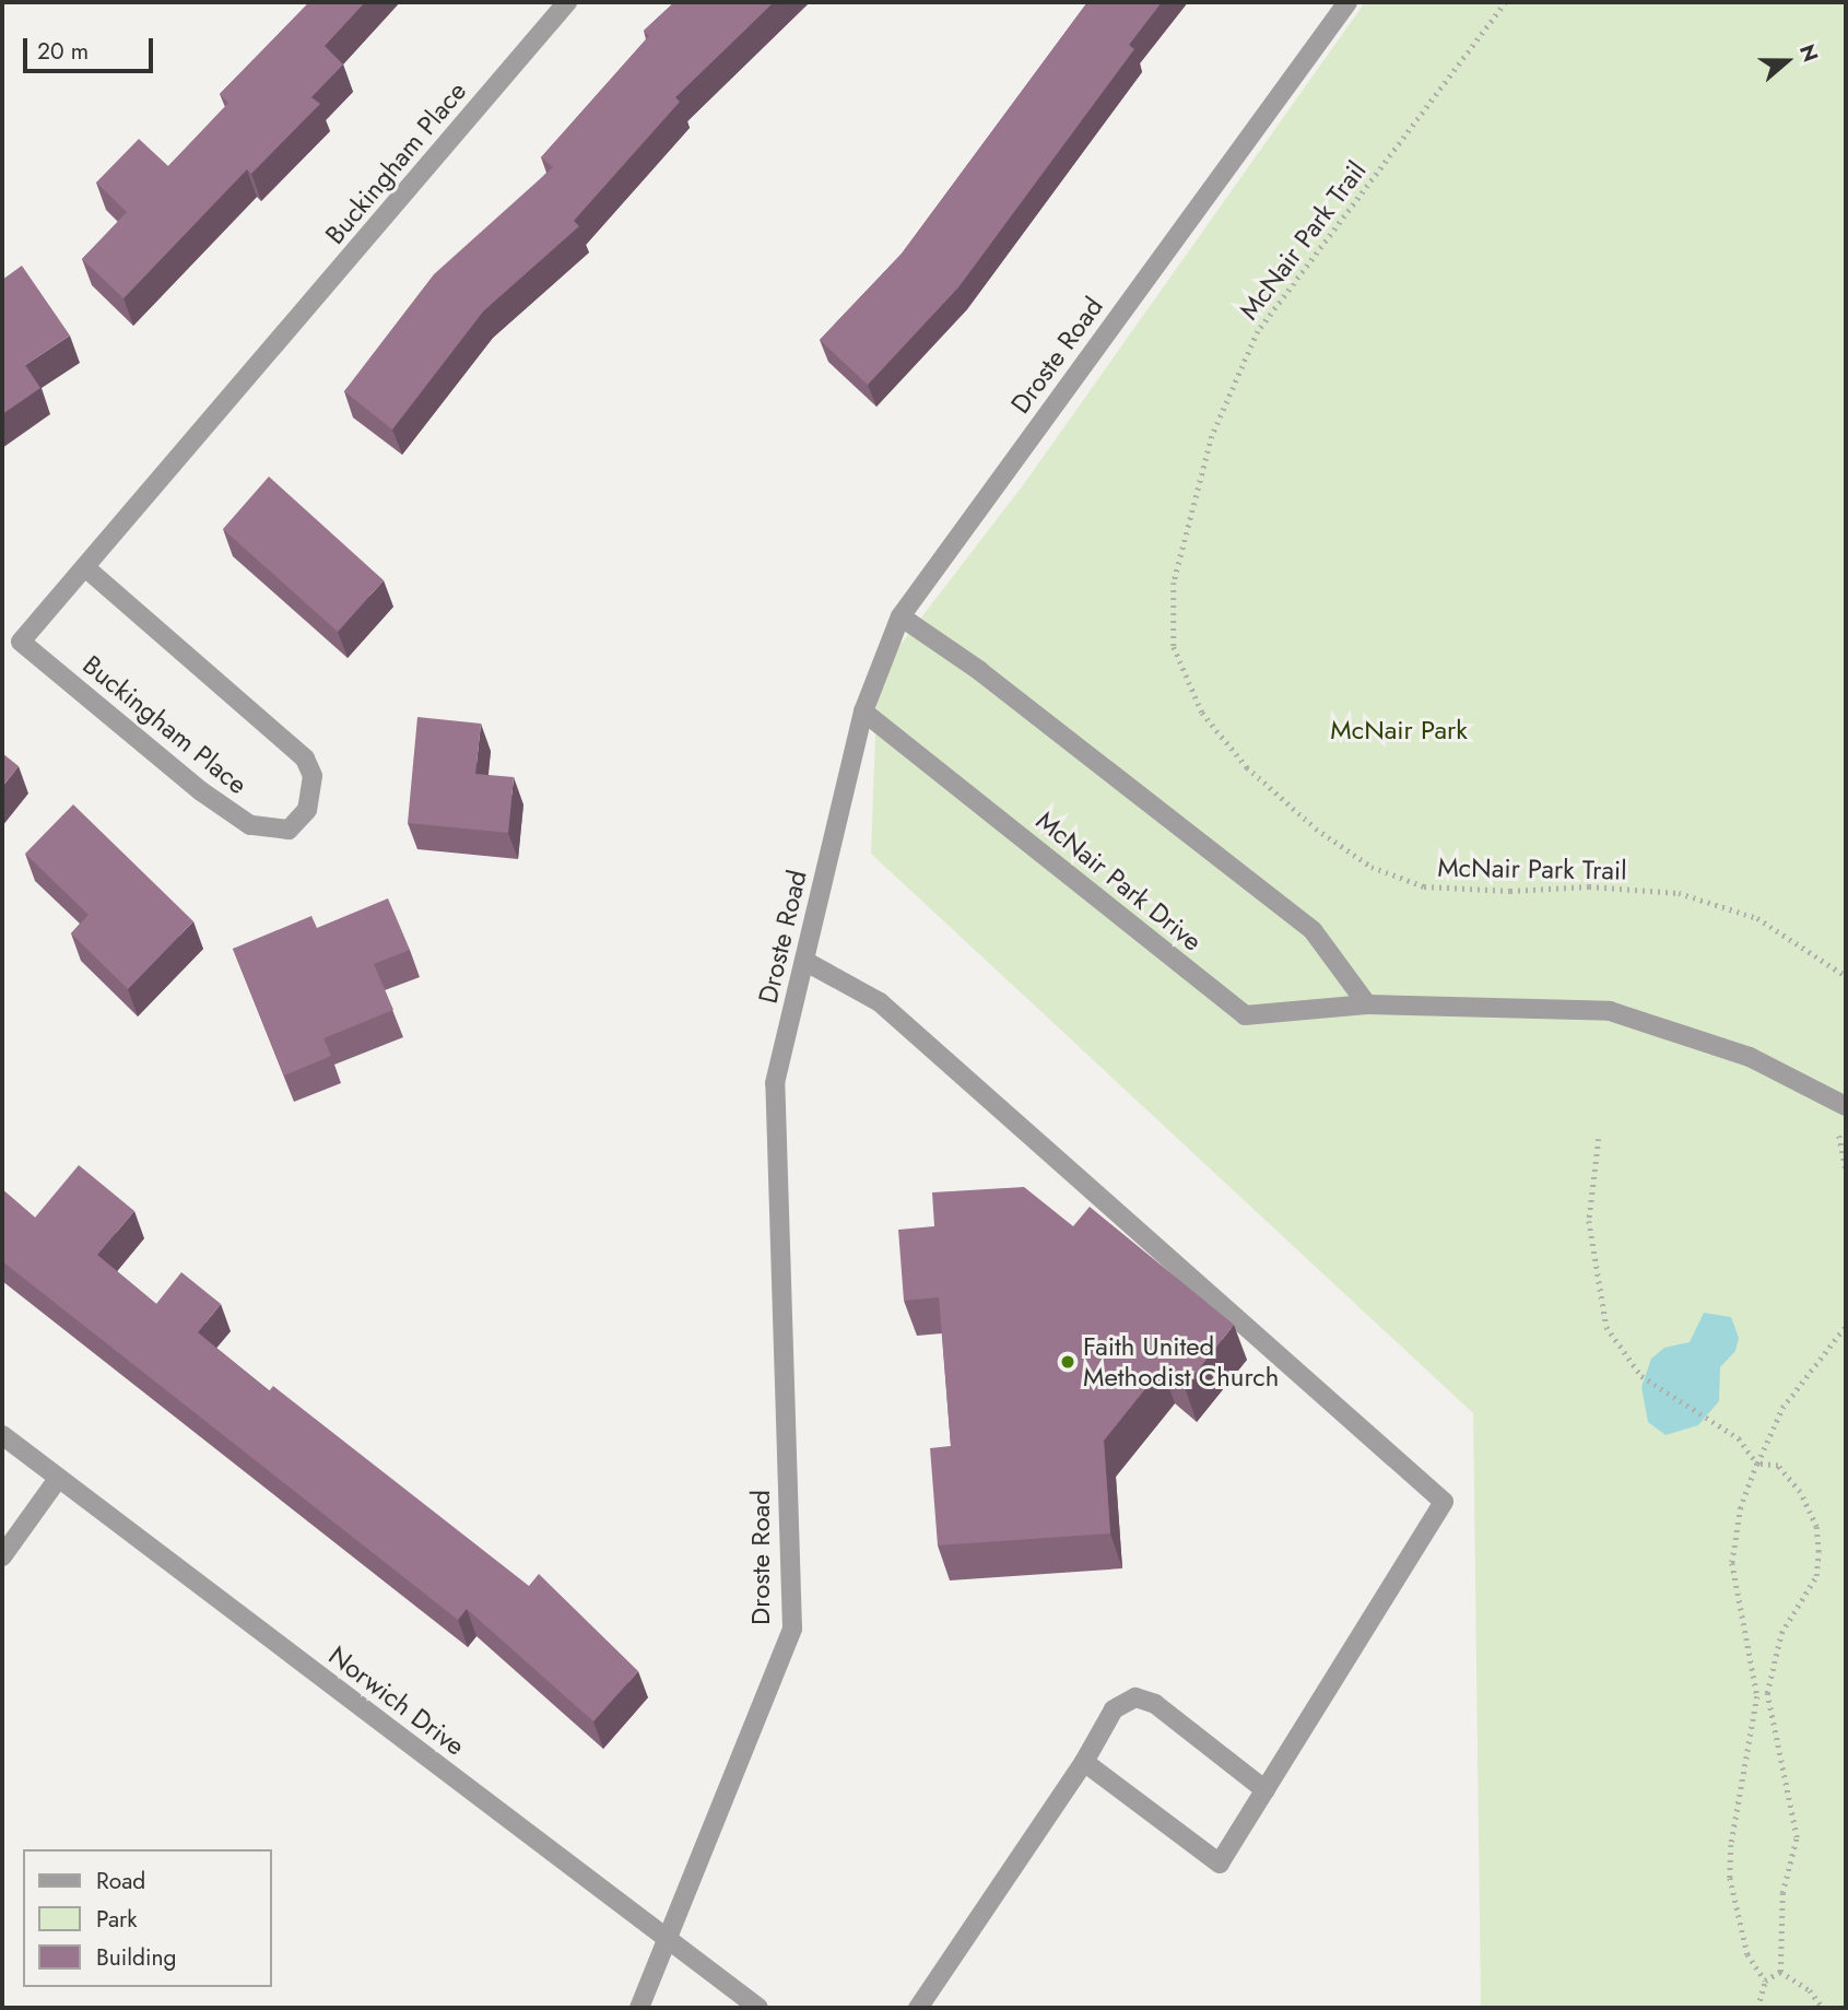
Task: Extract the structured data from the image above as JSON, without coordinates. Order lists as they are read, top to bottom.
{
  "streets": {
    "street": [
      "Buckingham Place",
      "Droste Road",
      "McNair Park Drive",
      "Norwich Drive"
    ],
    "path": ["McNair Park Trail"]
  },
  "crossings": [
    ["Droste Road", "McNair Park Drive"],
    ["Droste Road", "Norwich Drive"]
  ],
  "parks": ["McNair Park"],
  "places": ["Faith United Methodist Church"],
  "legend": ["Road", "Park", "Building"],
  "scale_bar": "20 m",
  "north": "right"
}
